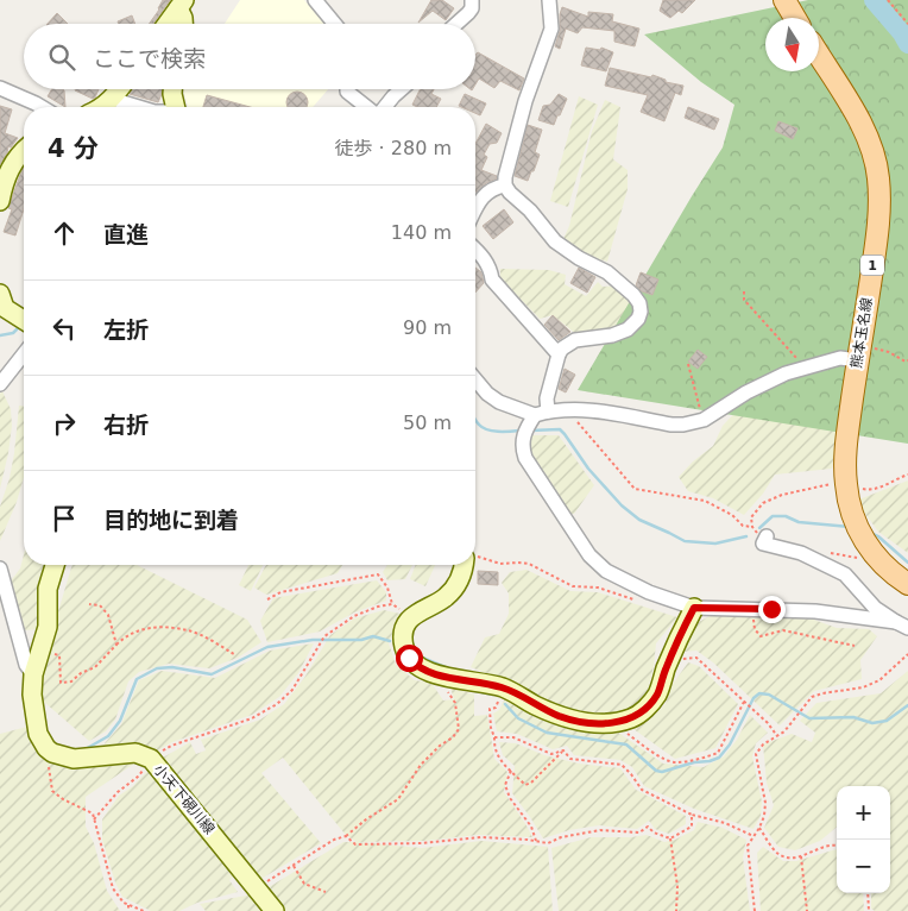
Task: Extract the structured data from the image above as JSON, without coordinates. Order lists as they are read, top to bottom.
{
  "streets": {
    "main road": ["1", "熊本玉名線", "小天下硯川線"]
  },
  "north": "bottom",
  "page": {
    "search": "ここで検索",
    "heading": ["4 分", "徒歩 · 280 m"],
    "list": [
      ["直進", "140 m"],
      ["左折", "90 m"],
      ["右折", "50 m"],
      "目的地に到着"
    ],
    "map_buttons": ["+", "−"]
  }
}
